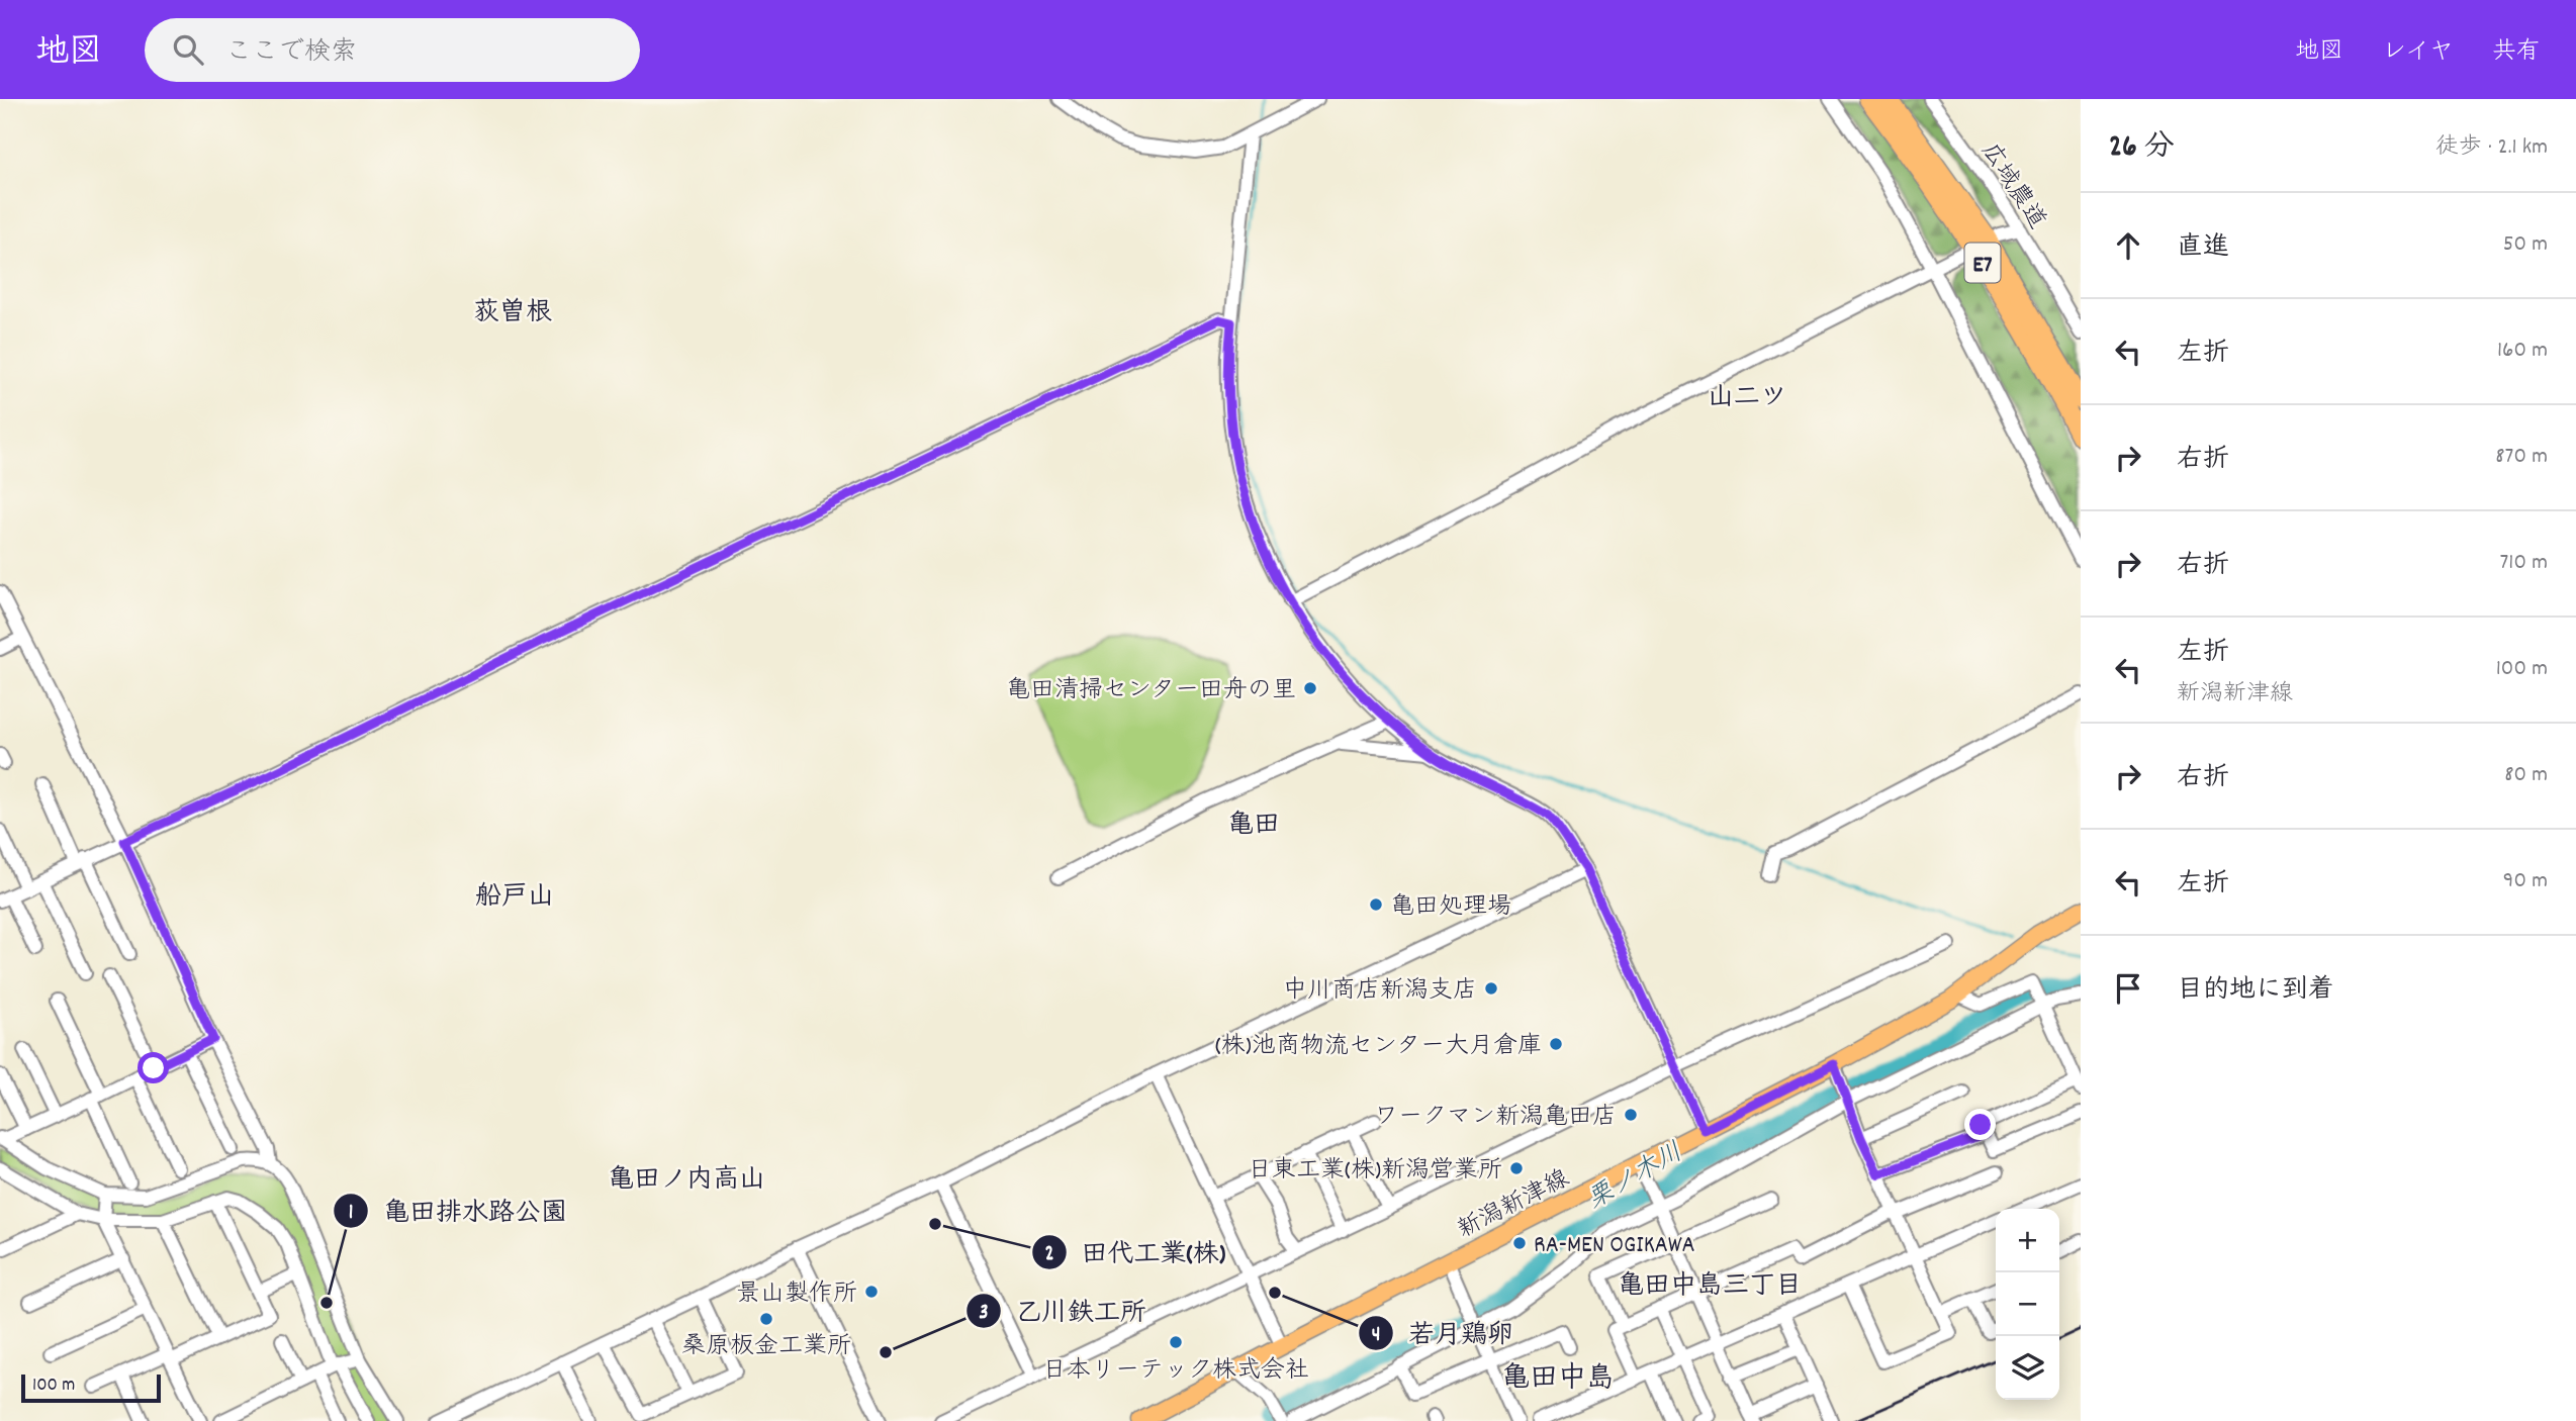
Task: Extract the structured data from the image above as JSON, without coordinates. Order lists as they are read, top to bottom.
{
  "streets": {
    "highway": ["E7"],
    "main road": ["新潟新津線"],
    "street": ["広域農道"]
  },
  "districts": [
    "荻曽根",
    "山二ツ",
    "亀田",
    "船戸山",
    "亀田ノ内高山",
    "亀田中島三丁目",
    "亀田中島"
  ],
  "water": ["栗ノ木川"],
  "places": [
    "亀田清掃センター田舟の里",
    "亀田処理場",
    "中川商店新潟支店",
    "(株)池商物流センター大月倉庫",
    "ワークマン新潟亀田店",
    "日東工業(株)新潟営業所",
    "田代工業(株)",
    "RA-MEN OGIKAWA",
    "景山製作所",
    "若月鶏卵",
    "亀田排水路公園",
    "桑原板金工業所",
    "日本リーテック株式会社",
    "乙川鉄工所"
  ],
  "scale_bar": "100 m",
  "page": {
    "header": "地図",
    "search": "ここで検索",
    "nav": ["地図", "レイヤ", "共有"],
    "heading": ["26 分", "徒歩 · 2.1 km"],
    "list": [
      ["直進", "50 m"],
      ["左折", "160 m"],
      ["右折", "870 m"],
      ["右折", "710 m"],
      ["左折", "新潟新津線", "100 m"],
      ["右折", "80 m"],
      ["左折", "90 m"],
      "目的地に到着"
    ],
    "map_buttons": ["+", "−"],
    "scale": "100 m"
  }
}
